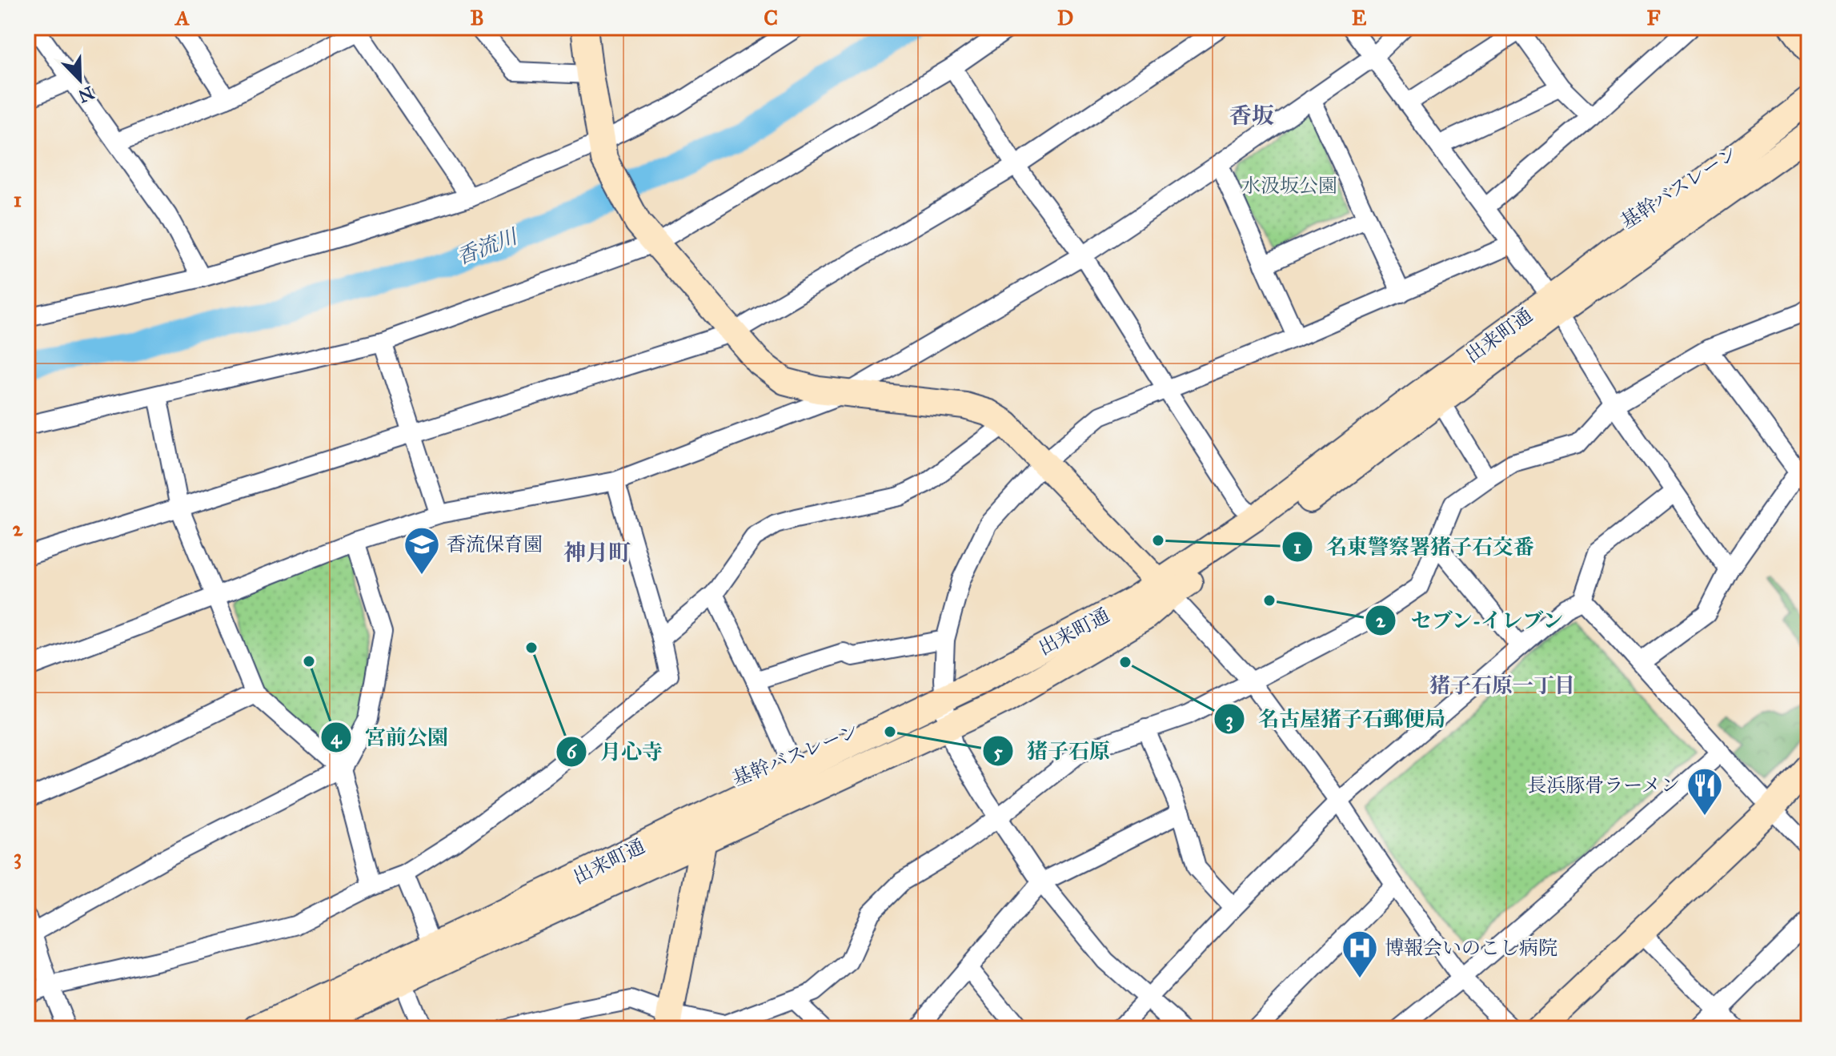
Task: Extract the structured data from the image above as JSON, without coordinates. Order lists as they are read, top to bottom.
{
  "streets": {
    "main road": ["出来町通"],
    "street": ["基幹バスレーン"]
  },
  "crossings": [
    ["基幹バスレーン", "出来町通"]
  ],
  "districts": ["香坂", "神月町", "猪子石原一丁目"],
  "water": ["香流川"],
  "parks": ["水汲坂公園"],
  "places": {
    "other": [
      "名東警察署猪子石交番",
      "セブン-イレブン",
      "月心寺",
      "宮前公園",
      "名古屋猪子石郵便局",
      "猪子石原"
    ],
    "school or university": ["香流保育園"],
    "restaurant": ["長浜豚骨ラーメン"],
    "hospital": ["博報会いのこし病院"]
  },
  "north": "bottom right",
  "grid": {
    "columns": [
      "A",
      "B",
      "C",
      "D",
      "E",
      "F"
    ],
    "rows": ["1", "2", "3"]
  }
}
